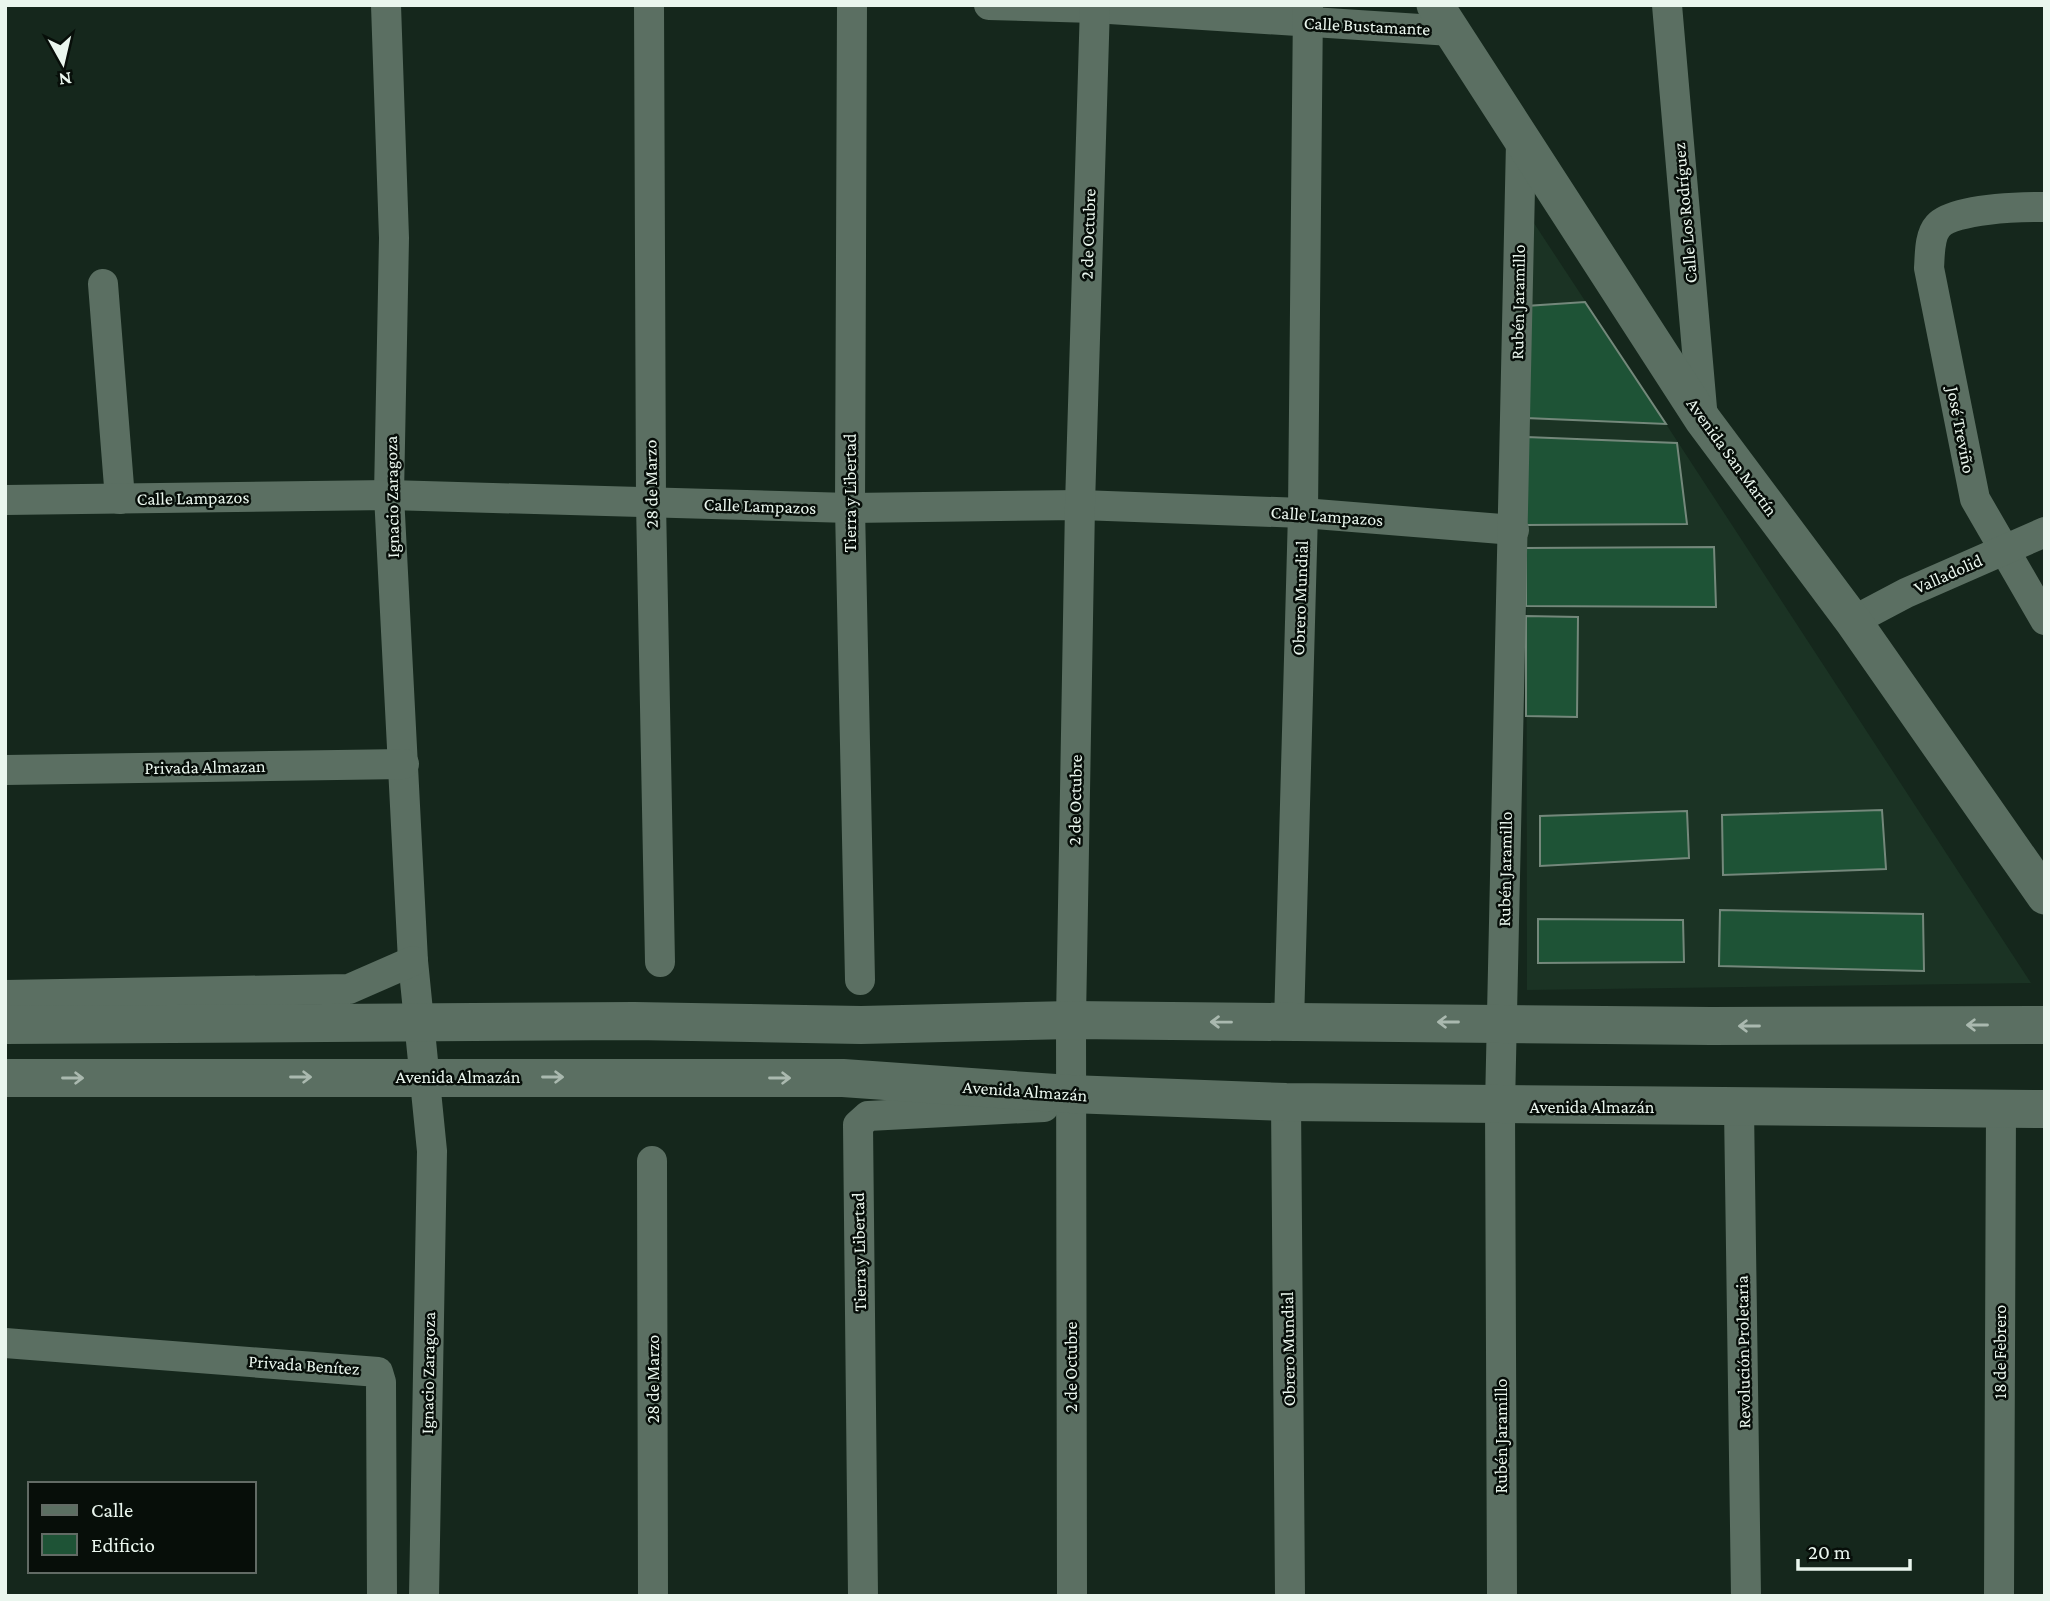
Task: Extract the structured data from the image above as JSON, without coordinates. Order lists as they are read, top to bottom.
{
  "streets": {
    "main road": ["Avenida Almazán"],
    "street": [
      "Calle Bustamante",
      "Calle Los Rodríguez",
      "2 de Octubre",
      "Rubén Jaramillo",
      "José Treviño",
      "Avenida San Martín",
      "28 de Marzo",
      "Tierra y Libertad",
      "Ignacio Zaragoza",
      "Calle Lampazos",
      "Valladolid",
      "Obrero Mundial",
      "Privada Almazan",
      "Revolución Proletaria",
      "18 de Febrero",
      "Privada Benítez"
    ]
  },
  "crossings": [
    ["Calle Bustamante", "2 de Octubre"],
    ["Calle Bustamante", "Avenida San Martín"],
    ["Calle Bustamante", "Obrero Mundial"],
    ["Calle Los Rodríguez", "Avenida San Martín"],
    ["2 de Octubre", "Tierra y Libertad"],
    ["2 de Octubre", "Calle Lampazos"],
    ["2 de Octubre", "Avenida Almazán"],
    ["Rubén Jaramillo", "Avenida San Martín"],
    ["Rubén Jaramillo", "Calle Lampazos"],
    ["Rubén Jaramillo", "Avenida Almazán"],
    ["José Treviño", "Valladolid"],
    ["Avenida San Martín", "Valladolid"],
    ["28 de Marzo", "Calle Lampazos"],
    ["Tierra y Libertad", "Calle Lampazos"],
    ["Tierra y Libertad", "Avenida Almazán"],
    ["Ignacio Zaragoza", "Calle Lampazos"],
    ["Ignacio Zaragoza", "Privada Almazan"],
    ["Calle Lampazos", "Obrero Mundial"],
    ["Obrero Mundial", "Avenida Almazán"],
    ["Avenida Almazán", "Revolución Proletaria"],
    ["Avenida Almazán", "18 de Febrero"]
  ],
  "legend": ["Calle", "Edificio"],
  "scale_bar": "20 m",
  "north": "bottom"
}
